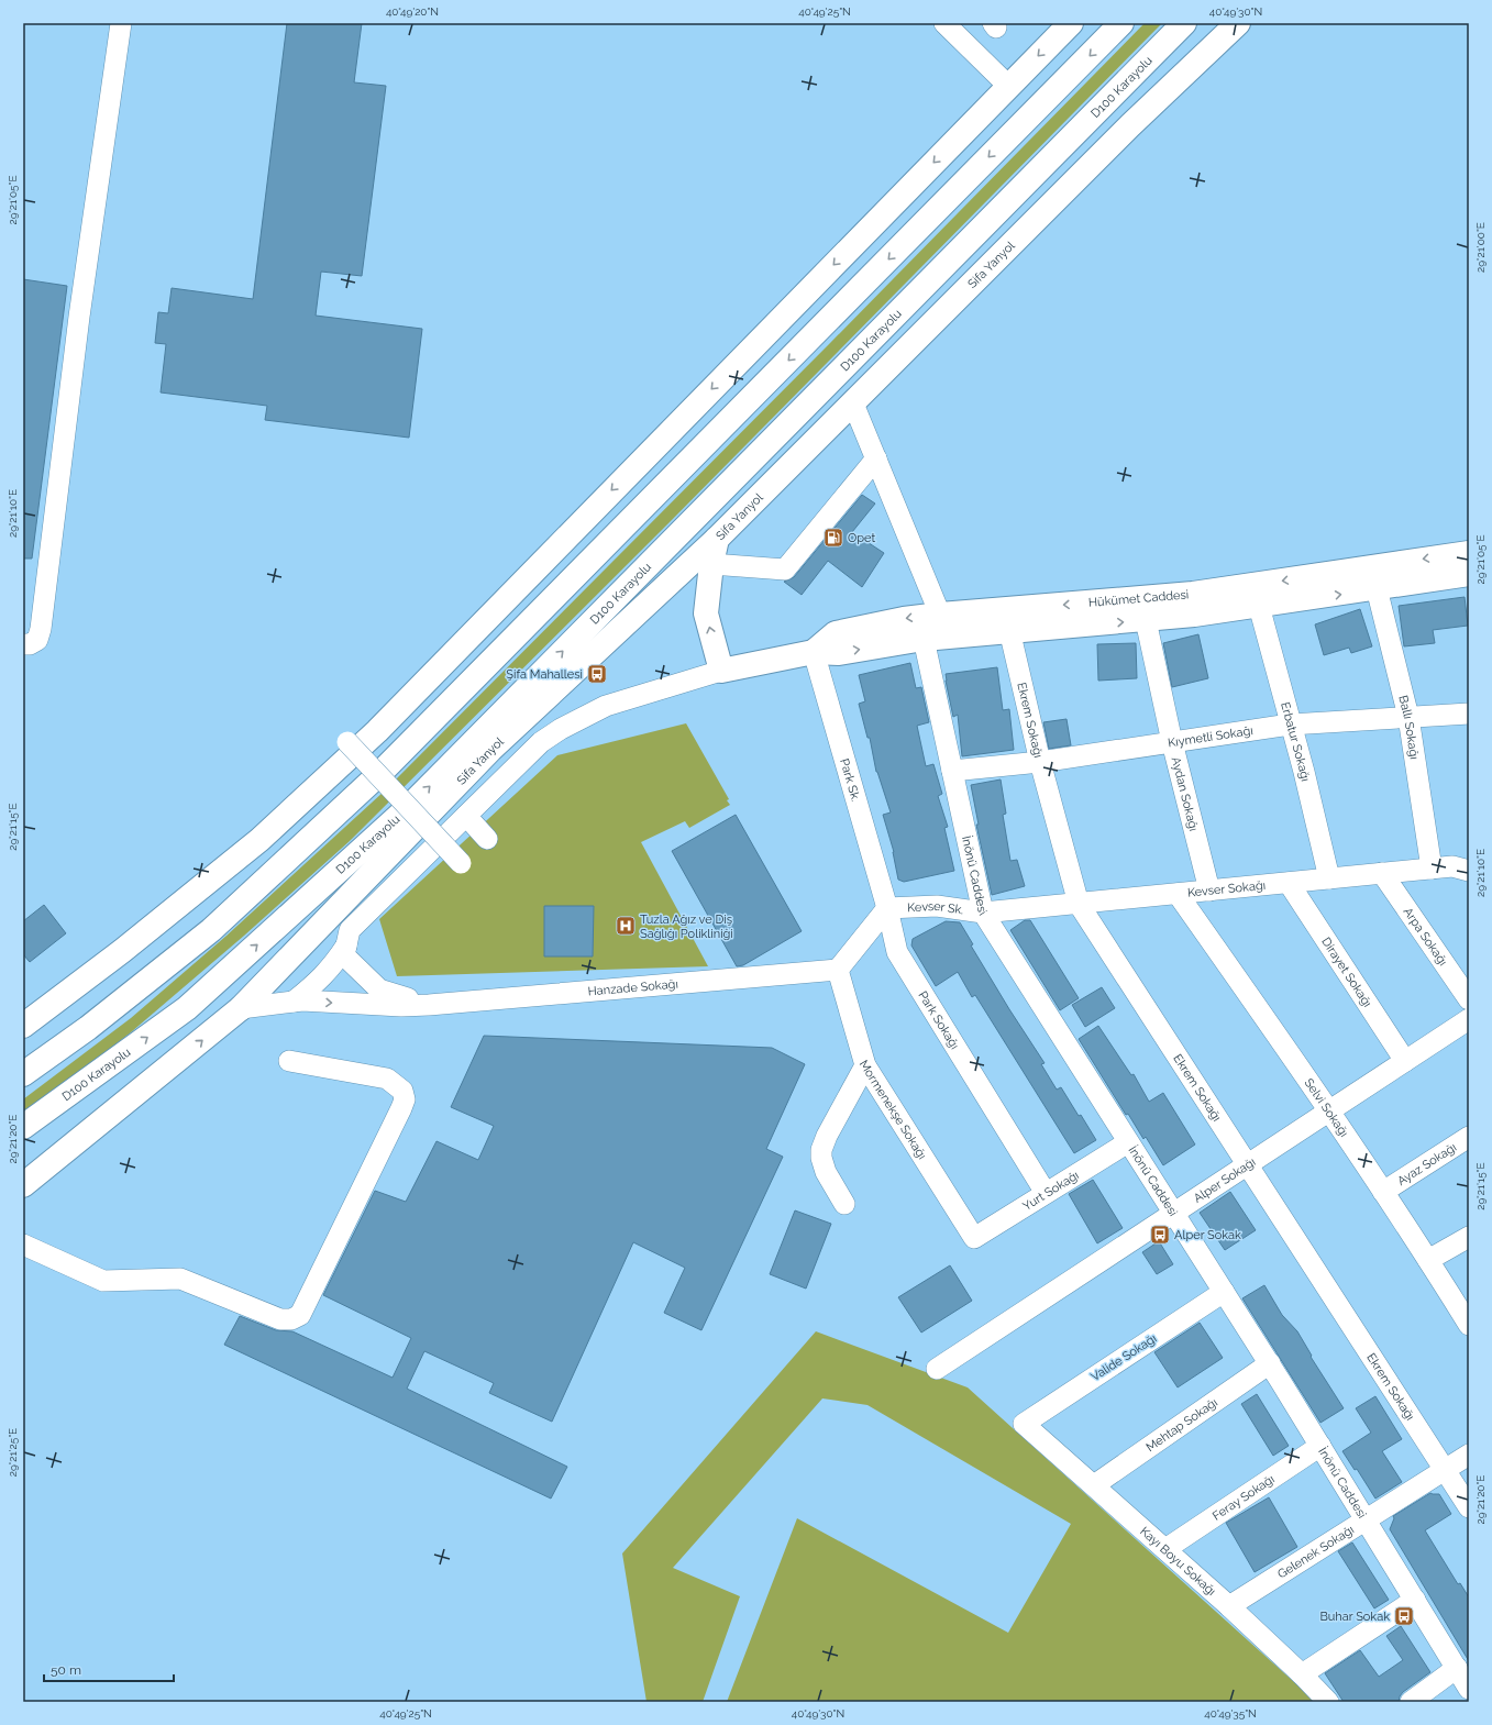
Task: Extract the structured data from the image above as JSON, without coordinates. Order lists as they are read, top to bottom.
{
  "streets": {
    "main road": ["D100 Karayolu", "Sifa Yanyol", "Hükümet Caddesi"],
    "street": [
      "Ekrem Sokağı",
      "Ballı Sokağı",
      "Kıymetli Sokağı",
      "Erbatur Sokağı",
      "Park Sk.",
      "Aydan Sokağı",
      "İnönü Caddesi",
      "Kevser Sokağı",
      "Kevser Sk.",
      "Arpa Sokağı",
      "Dirayet Sokağı",
      "Hanzade Sokağı",
      "Park Sokağı",
      "Selvi Sokağı",
      "Mormenekşe Sokağı",
      "Ayaz Sokağı",
      "Alper Sokağı",
      "Yurt Sokağı",
      "Valide Sokağı",
      "Mehtap Sokağı",
      "Feray Sokağı",
      "Gelenek Sokağı",
      "Kayı Boyu Sokağı"
    ]
  },
  "crossings": [
    ["Sifa Yanyol", "Hanzade Sokağı"],
    ["Hükümet Caddesi", "Ekrem Sokağı"],
    ["Hükümet Caddesi", "Ballı Sokağı"],
    ["Hükümet Caddesi", "Erbatur Sokağı"],
    ["Hükümet Caddesi", "Park Sk."],
    ["Hükümet Caddesi", "Aydan Sokağı"],
    ["Hükümet Caddesi", "İnönü Caddesi"],
    ["Ekrem Sokağı", "Kıymetli Sokağı"],
    ["Ekrem Sokağı", "Kevser Sokağı"],
    ["Ekrem Sokağı", "Alper Sokağı"],
    ["Ekrem Sokağı", "Gelenek Sokağı"],
    ["Ballı Sokağı", "Kıymetli Sokağı"],
    ["Ballı Sokağı", "Kevser Sokağı"],
    ["Kıymetli Sokağı", "Erbatur Sokağı"],
    ["Kıymetli Sokağı", "Aydan Sokağı"],
    ["Kıymetli Sokağı", "İnönü Caddesi"],
    ["Erbatur Sokağı", "Kevser Sokağı"],
    ["Park Sk.", "Kevser Sk."],
    ["Park Sk.", "Park Sokağı"],
    ["Aydan Sokağı", "Kevser Sokağı"],
    ["İnönü Caddesi", "Kevser Sokağı"],
    ["İnönü Caddesi", "Kevser Sk."],
    ["İnönü Caddesi", "Alper Sokağı"],
    ["İnönü Caddesi", "Yurt Sokağı"],
    ["İnönü Caddesi", "Valide Sokağı"],
    ["İnönü Caddesi", "Mehtap Sokağı"],
    ["İnönü Caddesi", "Feray Sokağı"],
    ["İnönü Caddesi", "Gelenek Sokağı"],
    ["Kevser Sokağı", "Kevser Sk."],
    ["Kevser Sokağı", "Arpa Sokağı"],
    ["Kevser Sokağı", "Dirayet Sokağı"],
    ["Kevser Sokağı", "Selvi Sokağı"],
    ["Kevser Sk.", "Park Sokağı"],
    ["Dirayet Sokağı", "Alper Sokağı"],
    ["Hanzade Sokağı", "Mormenekşe Sokağı"],
    ["Park Sokağı", "Yurt Sokağı"],
    ["Selvi Sokağı", "Ayaz Sokağı"],
    ["Selvi Sokağı", "Alper Sokağı"],
    ["Mormenekşe Sokağı", "Yurt Sokağı"],
    ["Valide Sokağı", "Kayı Boyu Sokağı"],
    ["Mehtap Sokağı", "Kayı Boyu Sokağı"],
    ["Feray Sokağı", "Kayı Boyu Sokağı"],
    ["Gelenek Sokağı", "Kayı Boyu Sokağı"]
  ],
  "places": {
    "fuel station": ["Opet"],
    "bus stop": ["Şifa Mahallesi", "Alper Sokak", "Buhar Sokak"],
    "hospital": ["Tuzla Ağız ve Diş Sağlığı Polikliniği"]
  },
  "scale_bar": "50 m",
  "coordinates": [
    "40°49'20\"N",
    "40°49'25\"N",
    "40°49'30\"N",
    "29°21'05\"E",
    "29°21'00\"E",
    "29°21'10\"E",
    "29°21'15\"E",
    "29°21'20\"E",
    "29°21'25\"E",
    "40°49'35\"N"
  ]
}
